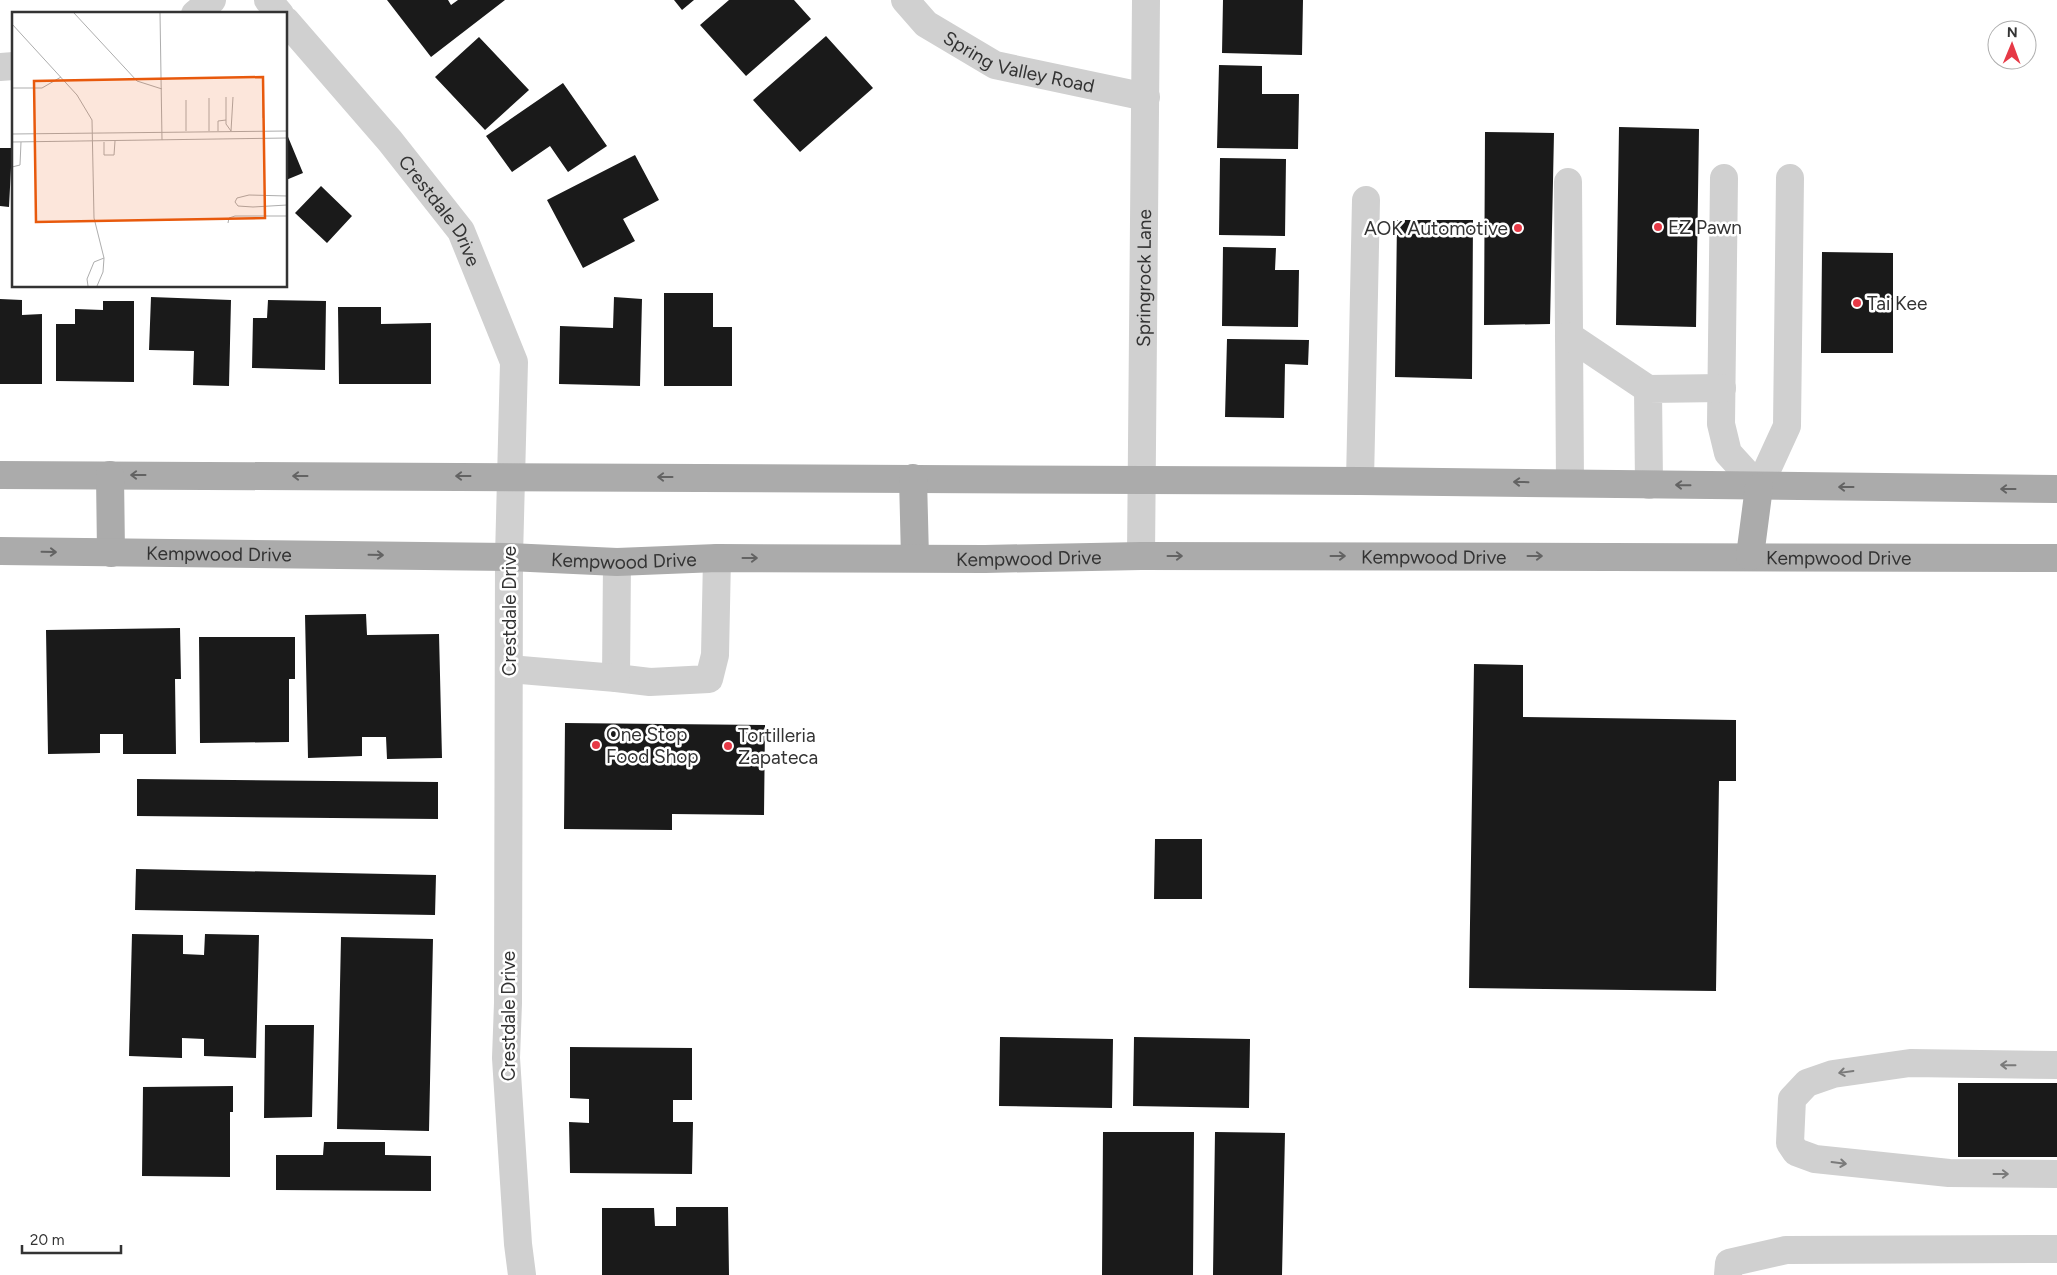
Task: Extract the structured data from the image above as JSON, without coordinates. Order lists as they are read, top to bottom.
{
  "streets": {
    "main road": ["Kempwood Drive"],
    "street": ["Spring Valley Road", "Crestdale Drive", "Springrock Lane"]
  },
  "crossings": [
    ["Spring Valley Road", "Springrock Lane"],
    ["Crestdale Drive", "Kempwood Drive"],
    ["Springrock Lane", "Kempwood Drive"]
  ],
  "places": [
    "EZ Pawn",
    "AOK Automotive",
    "Tai Kee",
    "One Stop Food Shop",
    "Tortilleria Zapateca"
  ],
  "scale_bar": "20 m",
  "north": "top"
}
